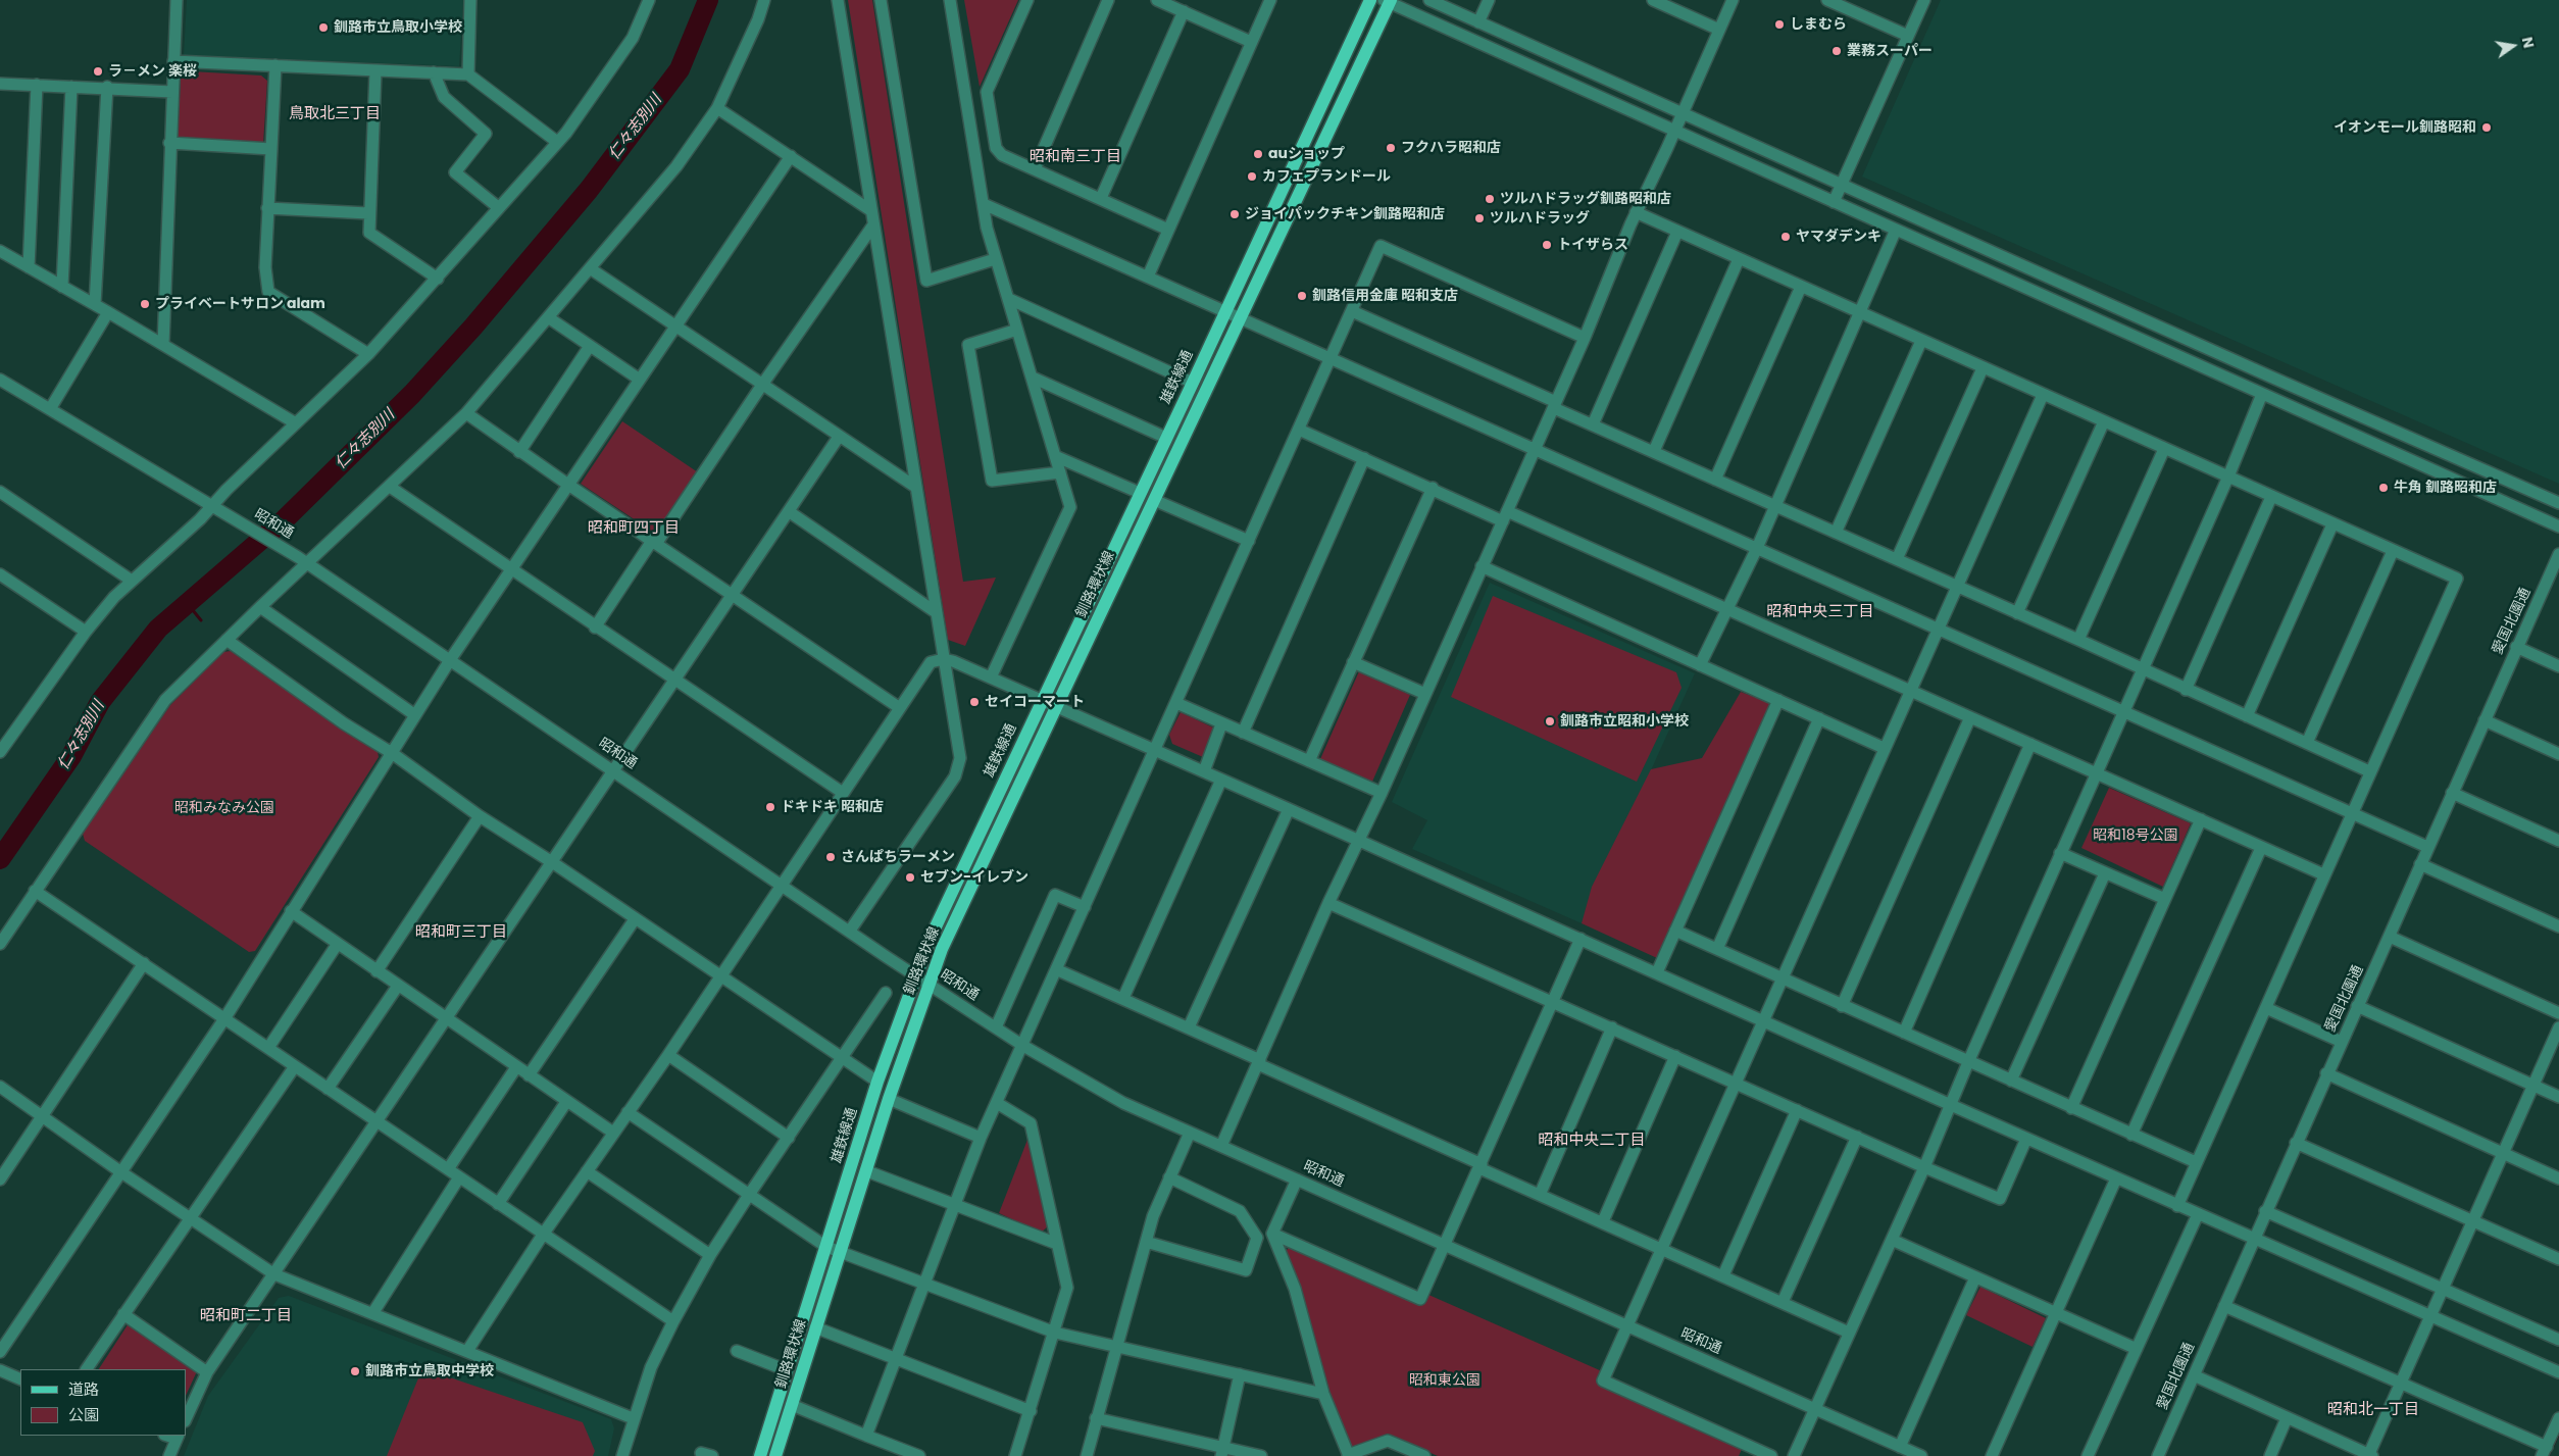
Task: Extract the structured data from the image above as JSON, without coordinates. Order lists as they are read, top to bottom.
{
  "streets": {
    "main road": ["雄鉄線通", "釧路環状線"],
    "street": ["昭和通", "愛国北園通"]
  },
  "crossings": [
    ["雄鉄線通", "昭和通"],
    ["昭和通", "釧路環状線"]
  ],
  "districts": [
    "鳥取北三丁目",
    "昭和南三丁目",
    "昭和町四丁目",
    "昭和中央三丁目",
    "昭和町三丁目",
    "昭和中央二丁目",
    "昭和町二丁目",
    "昭和北一丁目"
  ],
  "water": ["仁々志別川"],
  "parks": ["昭和みなみ公園", "昭和18号公園", "昭和東公園"],
  "places": [
    "しまむら",
    "釧路市立鳥取小学校",
    "業務スーパー",
    "ラ－メン 楽桜",
    "イオンモール釧路昭和",
    "フクハラ昭和店",
    "auショップ",
    "カフェプランドール",
    "ツルハドラッグ釧路昭和店",
    "ジョイパックチキン釧路昭和店",
    "ツルハドラッグ",
    "ヤマダデンキ",
    "トイザらス",
    "釧路信用金庫 昭和支店",
    "プライベートサロン alam",
    "牛角 釧路昭和店",
    "セイコーマート",
    "釧路市立昭和小学校",
    "ドキドキ 昭和店",
    "さんぱちラーメン",
    "セブン-イレブン",
    "釧路市立鳥取中学校"
  ],
  "legend": ["道路", "公園"],
  "north": "right"
}
